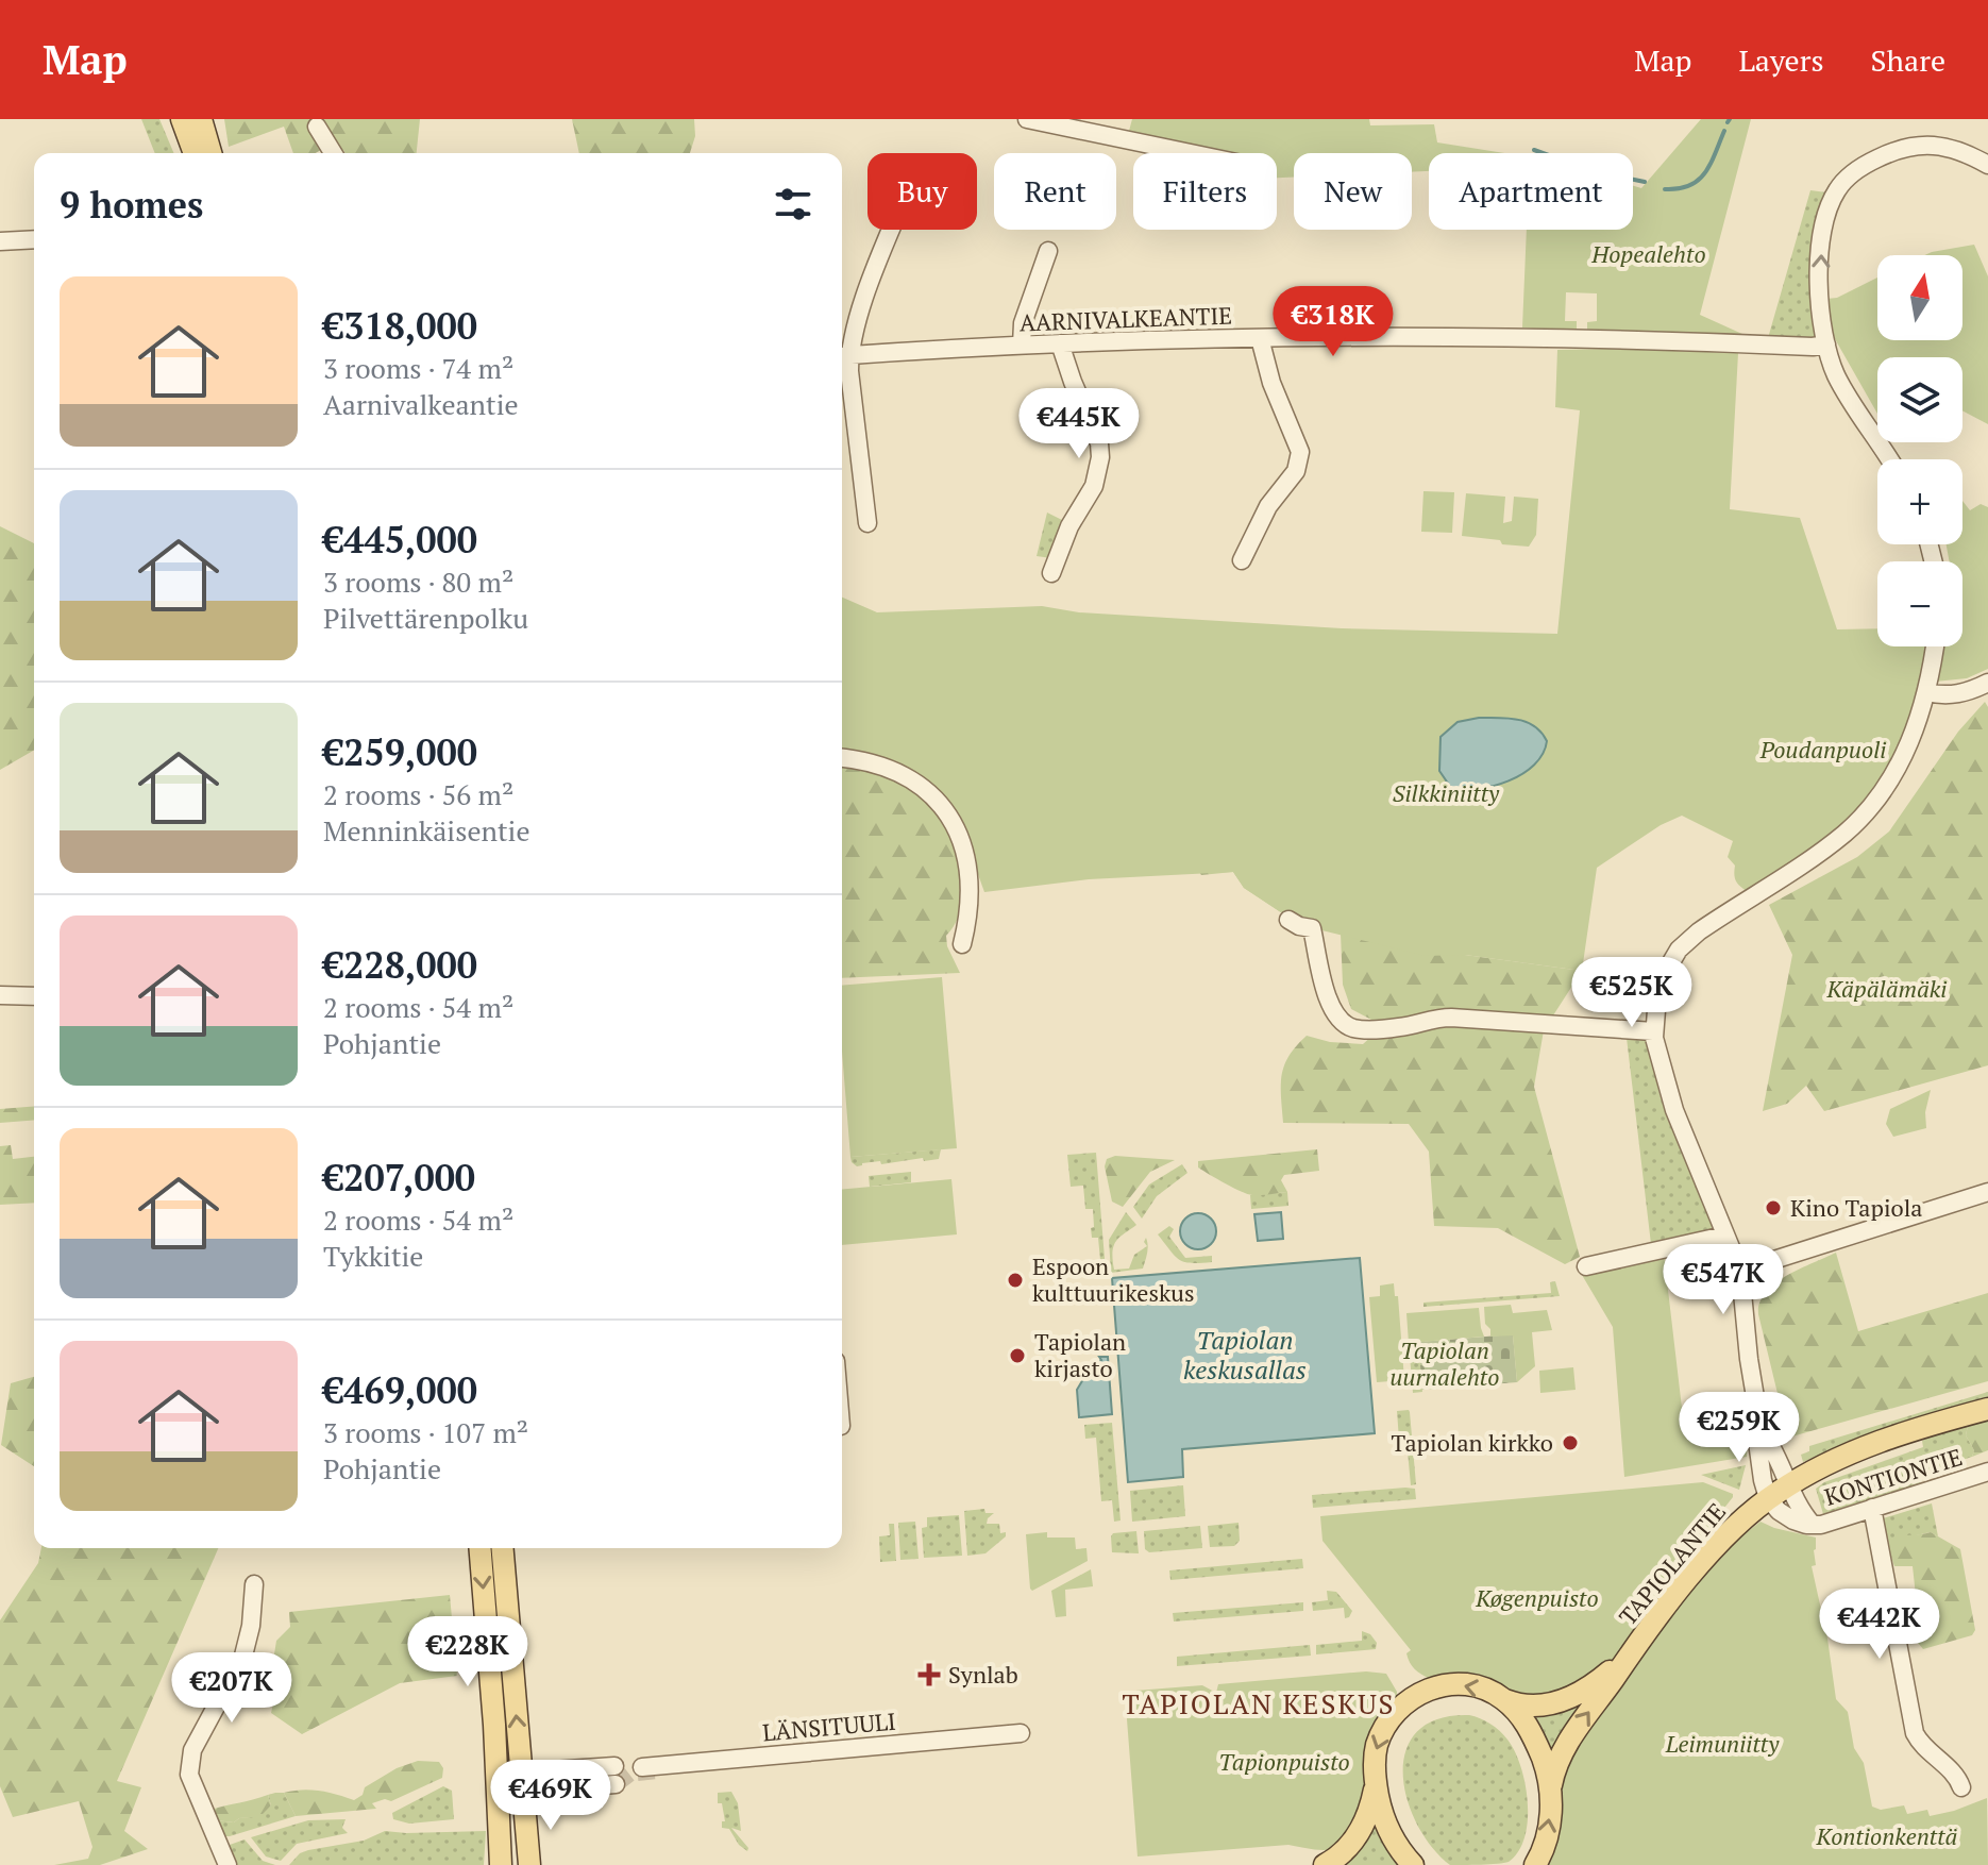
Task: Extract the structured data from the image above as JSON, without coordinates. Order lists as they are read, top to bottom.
{
  "streets": {
    "main road": ["TAPIOLANTIE"],
    "street": ["AARNIVALKEANTIE", "KONTIONTIE", "LÄNSITUULI"]
  },
  "crossings": [
    ["KONTIONTIE", "TAPIOLANTIE"]
  ],
  "districts": ["TAPIOLAN KESKUS"],
  "water": ["Tapiolan keskusallas"],
  "parks": [
    "Hopealehto",
    "Poudanpuoli",
    "Silkkiniitty",
    "Käpälämäki",
    "Tapiolan uurnalehto",
    "Køgenpuisto",
    "Leimuniitty",
    "Tapionpuisto",
    "Kontionkenttä"
  ],
  "places": {
    "other": [
      "Kino Tapiola",
      "Espoon kulttuurikeskus",
      "Tapiolan kirjasto",
      "Tapiolan kirkko"
    ],
    "health": ["Synlab"]
  },
  "north": "top",
  "page": {
    "header": "Map",
    "nav": ["Map", "Layers", "Share"],
    "chip": [
      "Buy",
      "Rent",
      "Filters",
      "New",
      "Apartment"
    ],
    "heading": "9 homes",
    "map_buttons": ["+", "−"],
    "list": [
      {
        "name": "€318,000",
        "note": "3 rooms · 74 m² · Aarnivalkeantie"
      },
      {
        "name": "€445,000",
        "note": "3 rooms · 80 m² · Pilvettärenpolku"
      },
      {
        "name": "€259,000",
        "note": "2 rooms · 56 m² · Menninkäisentie"
      },
      {
        "name": "€228,000",
        "note": "2 rooms · 54 m² · Pohjantie"
      },
      {
        "name": "€207,000",
        "note": "2 rooms · 54 m² · Tykkitie"
      },
      {
        "name": "€469,000",
        "note": "3 rooms · 107 m² · Pohjantie"
      }
    ],
    "price": [
      "€318K",
      "€445K",
      "€525K",
      "€547K",
      "€259K",
      "€442K",
      "€228K",
      "€207K",
      "€469K"
    ]
  }
}
